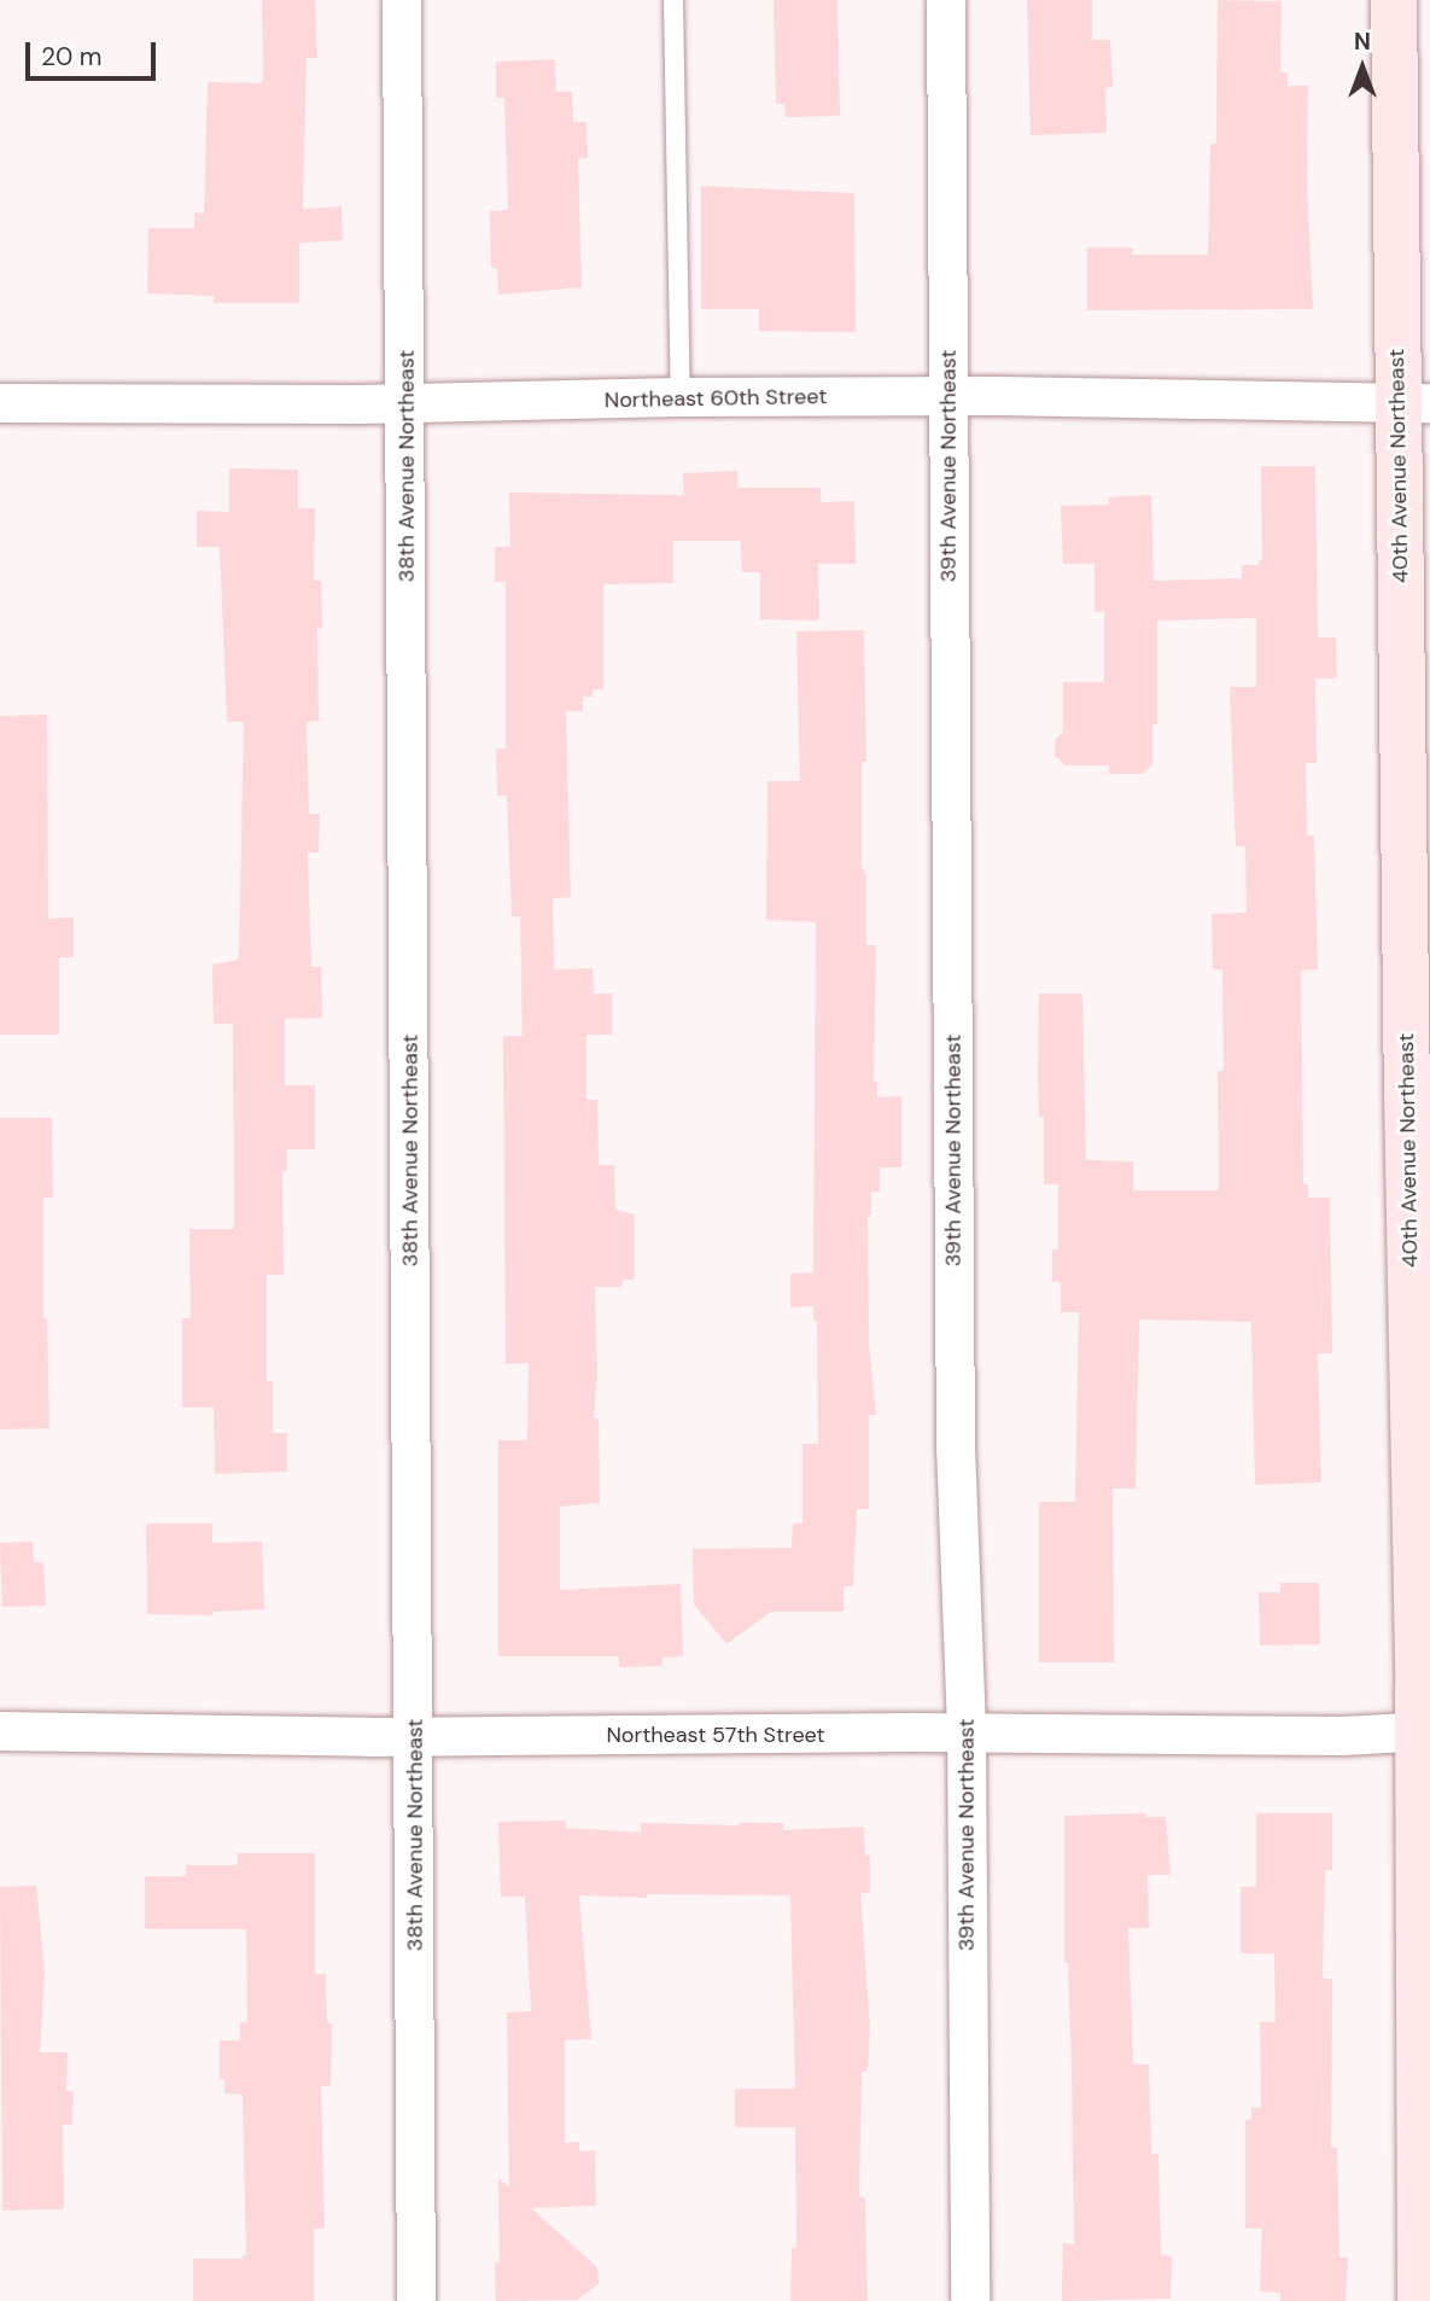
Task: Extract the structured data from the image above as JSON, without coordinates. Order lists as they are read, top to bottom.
{
  "streets": {
    "street": [
      "Northeast 60th Street",
      "38th Avenue Northeast",
      "39th Avenue Northeast",
      "40th Avenue Northeast",
      "Northeast 57th Street"
    ]
  },
  "crossings": [
    ["Northeast 60th Street", "38th Avenue Northeast"],
    ["Northeast 60th Street", "39th Avenue Northeast"],
    ["Northeast 60th Street", "40th Avenue Northeast"],
    ["38th Avenue Northeast", "Northeast 57th Street"],
    ["39th Avenue Northeast", "Northeast 57th Street"],
    ["40th Avenue Northeast", "Northeast 57th Street"]
  ],
  "scale_bar": "20 m",
  "north": "top"
}
